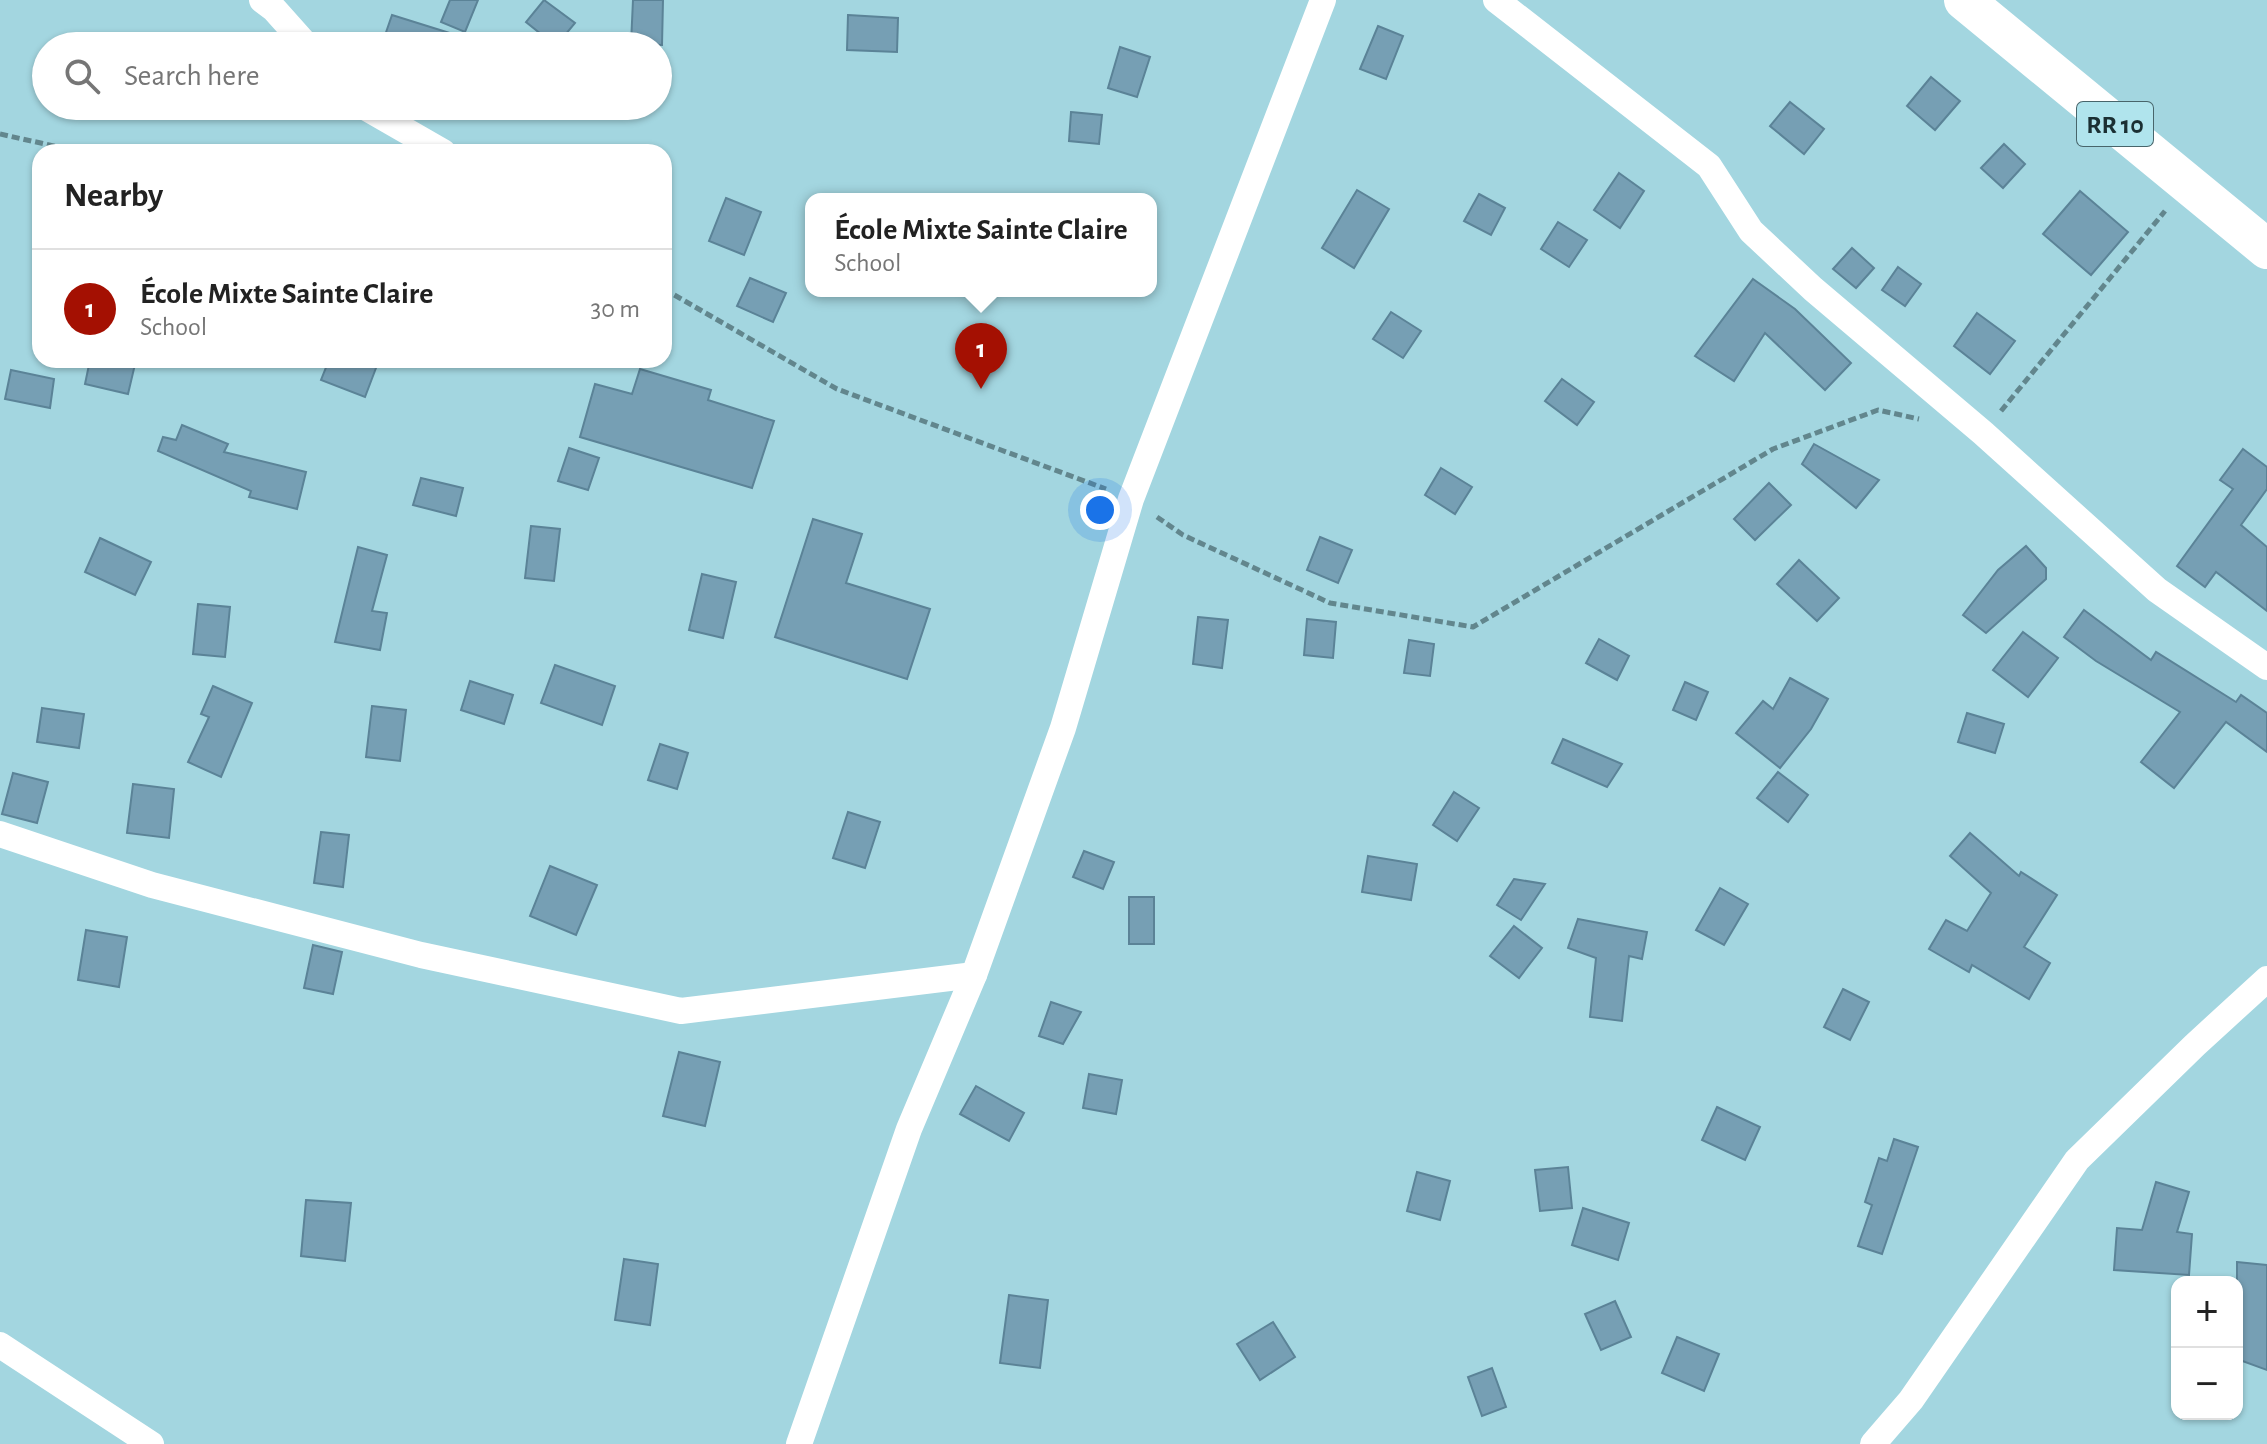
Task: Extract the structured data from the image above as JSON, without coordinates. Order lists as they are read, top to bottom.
{
  "streets": {
    "main road": ["RR 10"]
  },
  "page": {
    "search": "Search here",
    "heading": "Nearby",
    "popup": ["École Mixte Sainte Claire", "School"],
    "list": [
      {
        "mark": "1",
        "name": "École Mixte Sainte Claire",
        "note": "School",
        "value": "30 m"
      }
    ],
    "pins": "1",
    "map_buttons": ["+", "−"]
  }
}
